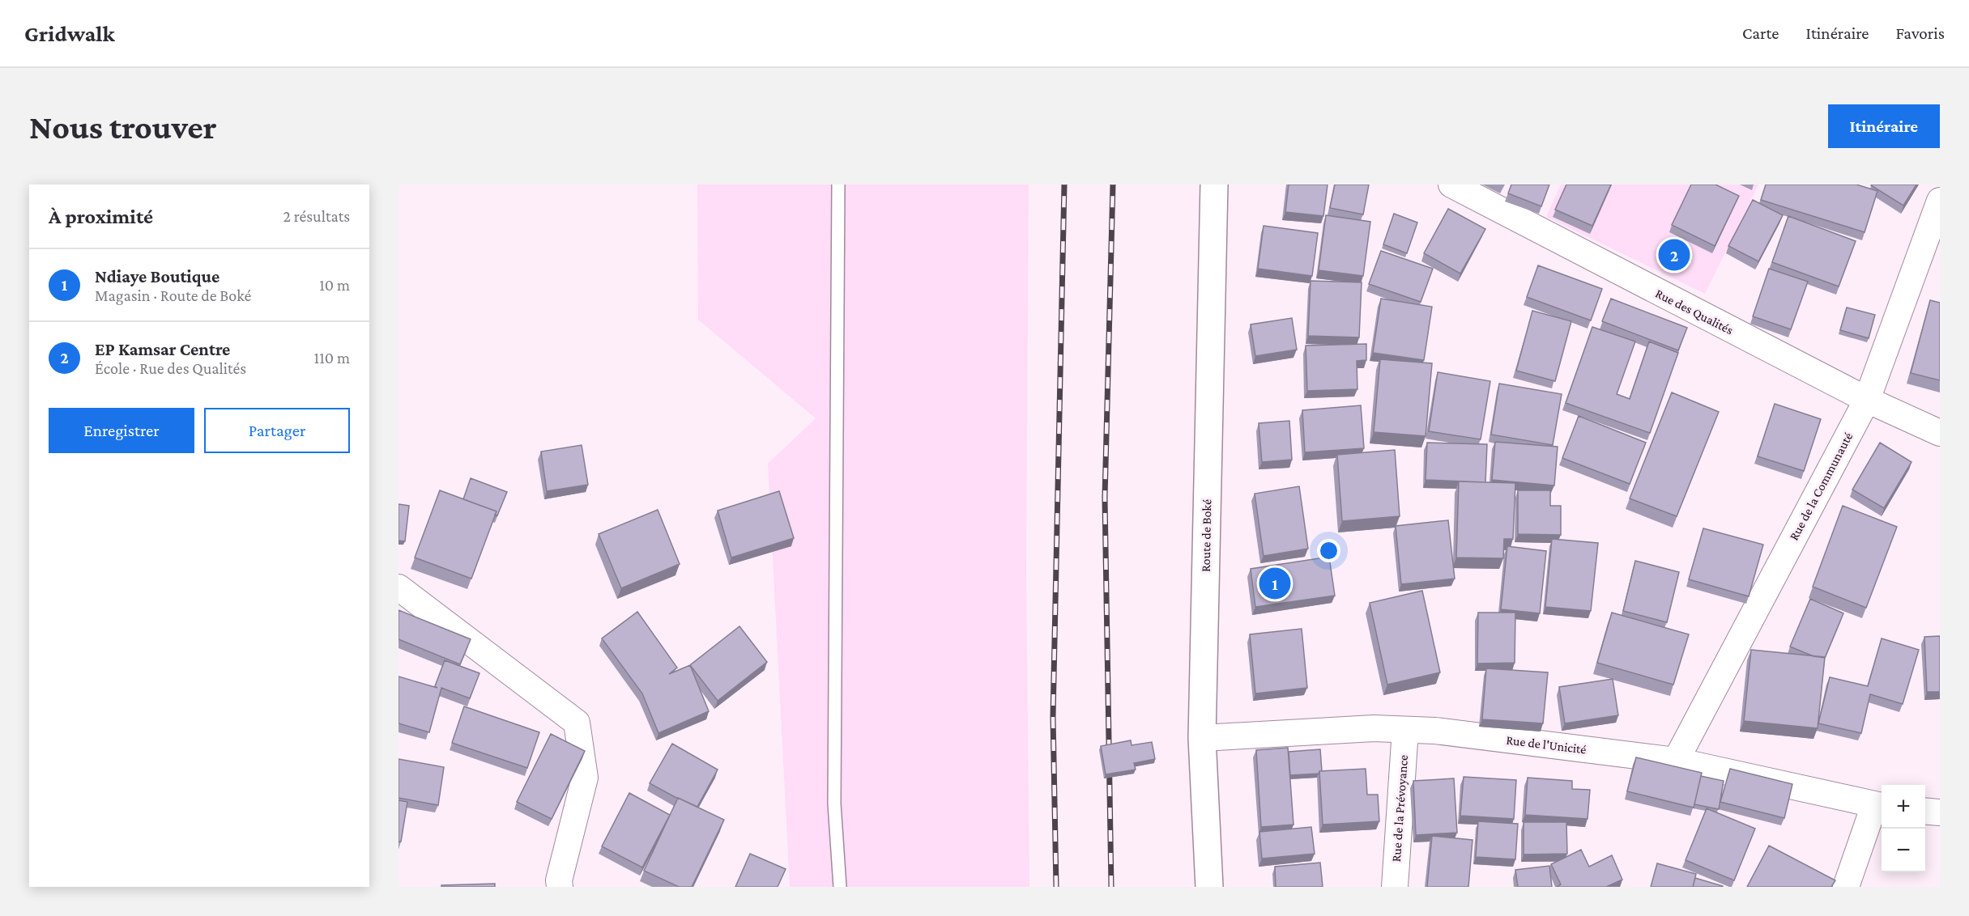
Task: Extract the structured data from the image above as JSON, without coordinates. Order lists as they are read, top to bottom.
{
  "streets": {
    "main road": ["Route de Boké"],
    "street": [
      "Rue des Qualités",
      "Rue de la Communauté",
      "Rue de l'Unicité",
      "Rue de la Prévoyance"
    ]
  },
  "crossings": [
    ["Rue des Qualités", "Rue de la Communauté"],
    ["Rue de la Communauté", "Rue de l'Unicité"],
    ["Route de Boké", "Rue de l'Unicité"],
    ["Rue de l'Unicité", "Rue de la Prévoyance"]
  ],
  "page": {
    "header": "Gridwalk",
    "nav": ["Carte", "Itinéraire", "Favoris"],
    "buttons": [
      "Itinéraire",
      ["Enregistrer", "Partager"]
    ],
    "title": "Nous trouver",
    "heading": ["À proximité", "2 résultats"],
    "pins": ["2", "1"],
    "list": [
      {
        "mark": "1",
        "name": "Ndiaye Boutique",
        "note": "Magasin · Route de Boké",
        "value": "10 m"
      },
      {
        "mark": "2",
        "name": "EP Kamsar Centre",
        "note": "École · Rue des Qualités",
        "value": "110 m"
      }
    ],
    "map_buttons": ["+", "−"]
  }
}
